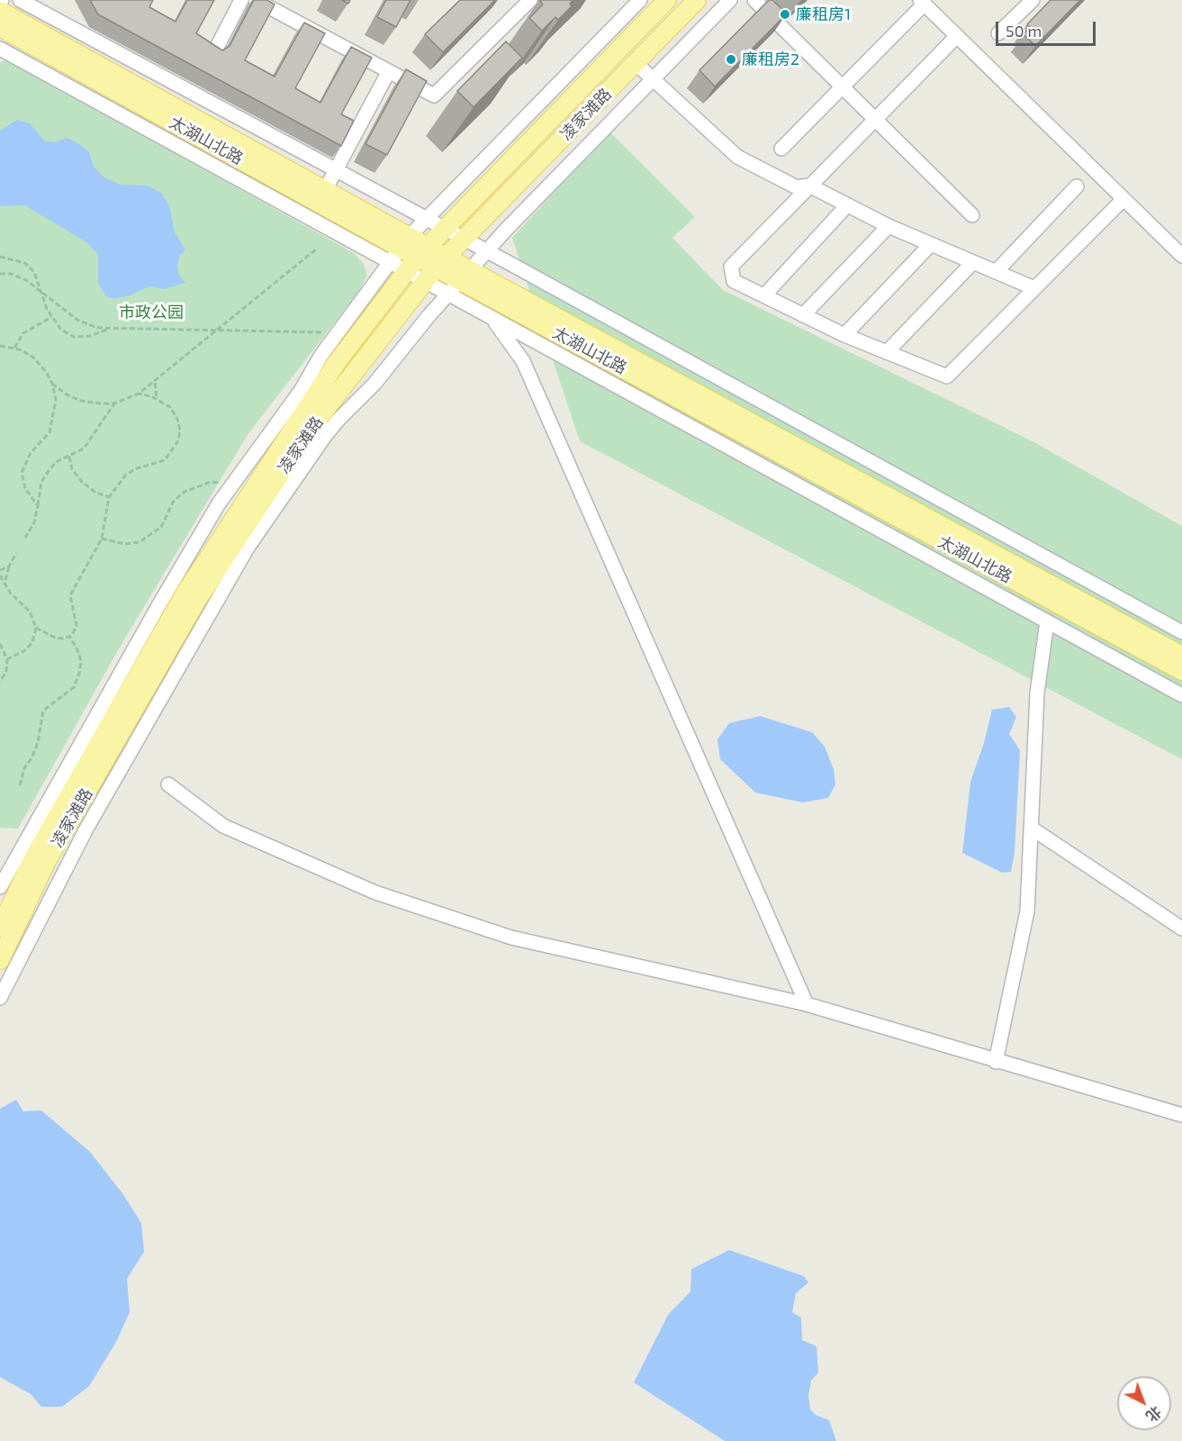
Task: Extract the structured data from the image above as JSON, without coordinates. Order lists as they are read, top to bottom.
{
  "streets": {
    "main road": ["凌家滩路", "太湖山北路"]
  },
  "crossings": [
    ["凌家滩路", "太湖山北路"]
  ],
  "parks": ["市政公园"],
  "places": ["廉租房1", "廉租房2"],
  "scale_bar": "50 m",
  "north": "bottom right"
}
